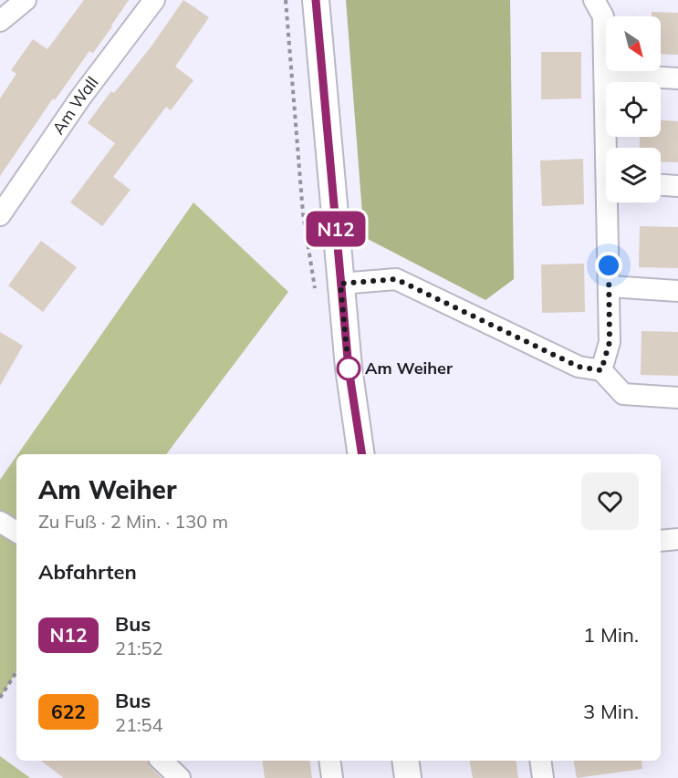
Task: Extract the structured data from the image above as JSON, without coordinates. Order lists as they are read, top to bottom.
{
  "streets": {
    "street": ["Am Wall"]
  },
  "places": ["Am Weiher"],
  "lines": ["bus line N12"],
  "north": "bottom right",
  "page": {
    "on_map": "N12",
    "heading": [
      ["Am Weiher", "Zu Fuß · 2 Min. · 130 m"],
      "Abfahrten"
    ],
    "list": [
      {
        "mark": "N12",
        "name": "Bus",
        "note": "21:52",
        "value": "1 Min."
      },
      {
        "mark": "622",
        "name": "Bus",
        "note": "21:54",
        "value": "3 Min."
      }
    ]
  }
}
